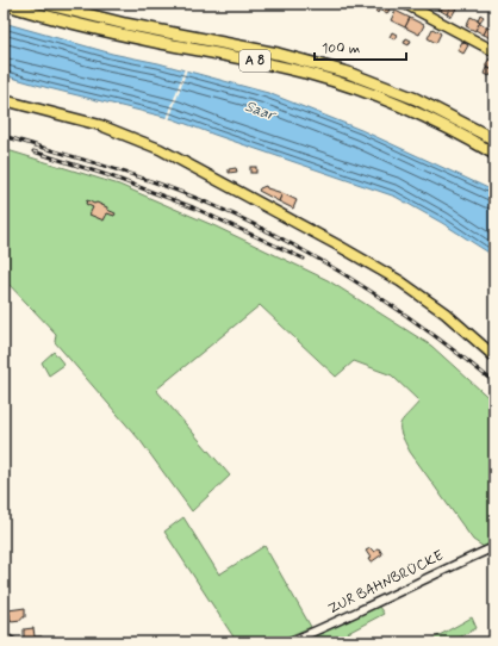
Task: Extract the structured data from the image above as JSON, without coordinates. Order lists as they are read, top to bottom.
{
  "streets": {
    "highway": ["A 8"],
    "street": ["ZUR BAHNBRÜCKE"]
  },
  "water": ["Saar"],
  "scale_bar": "100 m"
}
